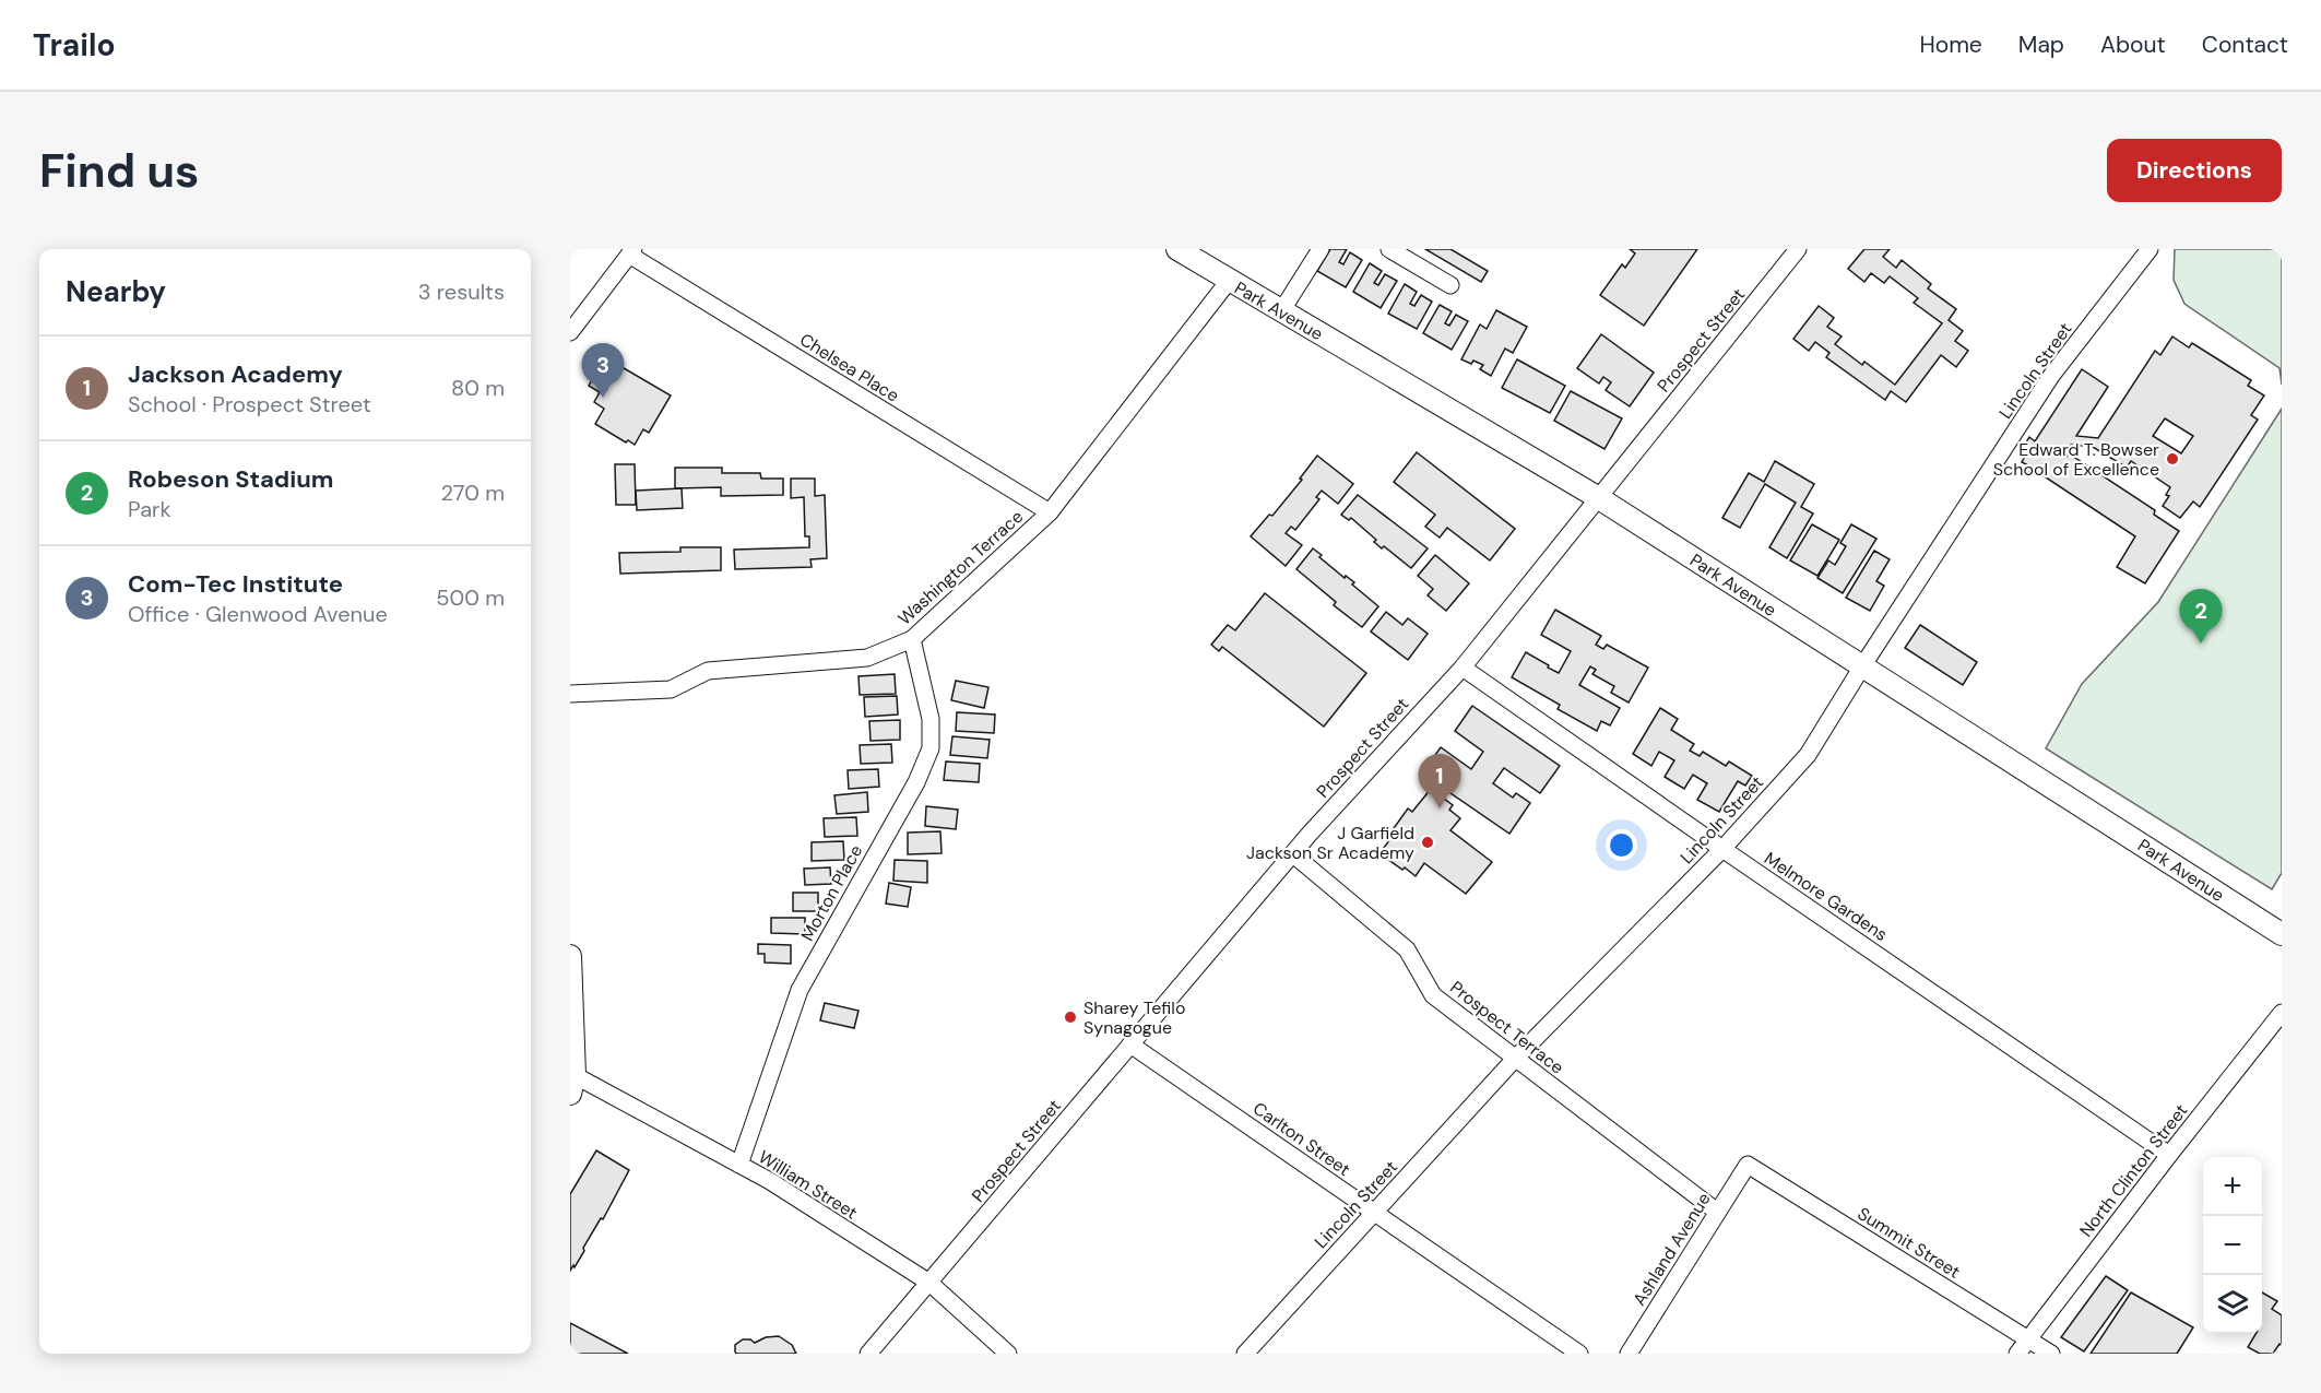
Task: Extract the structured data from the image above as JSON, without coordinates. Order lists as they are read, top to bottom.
{
  "streets": {
    "main road": ["Park Avenue"],
    "street": [
      "Prospect Street",
      "Chelsea Place",
      "Lincoln Street",
      "Washington Terrace",
      "Morton Place",
      "Melmore Gardens",
      "Prospect Terrace",
      "Carlton Street",
      "North Clinton Street",
      "William Street",
      "Summit Street",
      "Ashland Avenue"
    ]
  },
  "crossings": [
    ["Park Avenue", "Prospect Street"],
    ["Park Avenue", "Lincoln Street"],
    ["Park Avenue", "Washington Terrace"],
    ["Prospect Street", "Melmore Gardens"],
    ["Prospect Street", "Prospect Terrace"],
    ["Prospect Street", "Carlton Street"],
    ["Prospect Street", "William Street"],
    ["Chelsea Place", "Washington Terrace"],
    ["Lincoln Street", "Melmore Gardens"],
    ["Lincoln Street", "Prospect Terrace"],
    ["Lincoln Street", "Carlton Street"],
    ["Washington Terrace", "Morton Place"],
    ["Morton Place", "William Street"],
    ["Melmore Gardens", "North Clinton Street"],
    ["Prospect Terrace", "Ashland Avenue"],
    ["North Clinton Street", "Summit Street"],
    ["Summit Street", "Ashland Avenue"]
  ],
  "places": ["Edward T. Bowser School of Excellence", "J Garfield Jackson Sr Academy", "Sharey Tefilo Synagogue"],
  "page": {
    "header": "Trailo",
    "nav": [
      "Home",
      "Map",
      "About",
      "Contact"
    ],
    "buttons": "Directions",
    "title": "Find us",
    "heading": ["Nearby", "3 results"],
    "list": [
      {
        "mark": "1",
        "name": "Jackson Academy",
        "note": "School · Prospect Street",
        "value": "80 m"
      },
      {
        "mark": "2",
        "name": "Robeson Stadium",
        "note": "Park",
        "value": "270 m"
      },
      {
        "mark": "3",
        "name": "Com-Tec Institute",
        "note": "Office · Glenwood Avenue",
        "value": "500 m"
      }
    ],
    "pins": ["3", "2", "1"],
    "map_buttons": ["+", "−"]
  }
}
